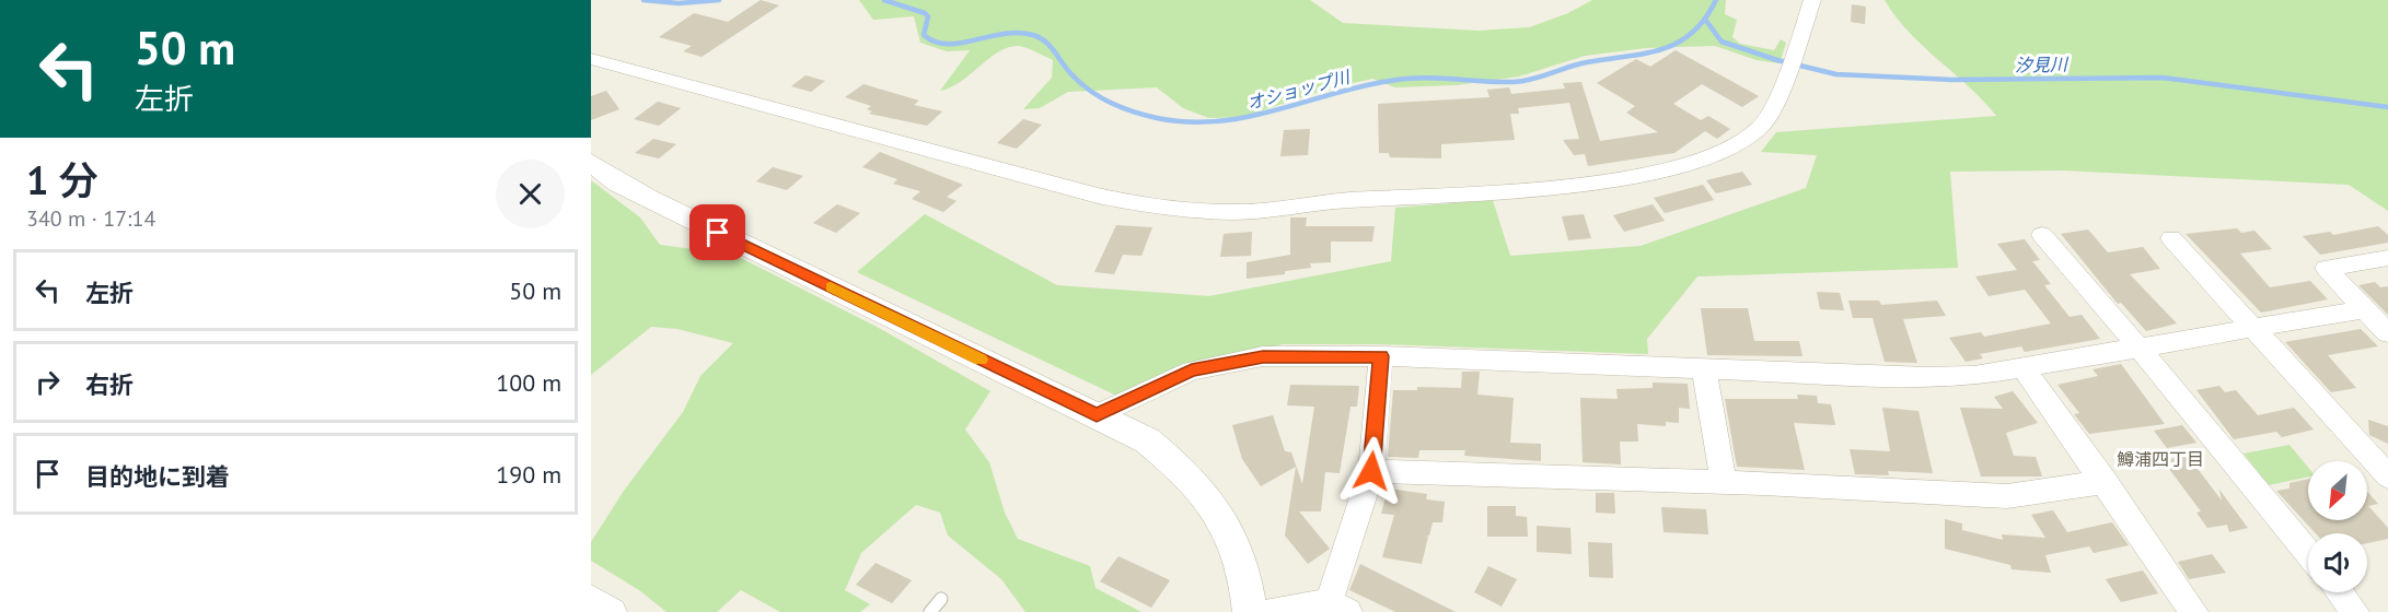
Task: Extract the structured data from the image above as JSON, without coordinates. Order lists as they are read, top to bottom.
{
  "districts": ["鱒浦四丁目"],
  "water": ["汐見川", "オショップ川"],
  "north": "bottom left",
  "page": {
    "turn": ["50 m", "左折"],
    "heading": ["1 分", "340 m · 17:14"],
    "list": [
      {
        "name": "左折",
        "value": "50 m"
      },
      {
        "name": "右折",
        "value": "100 m"
      },
      {
        "name": "目的地に到着",
        "value": "190 m"
      }
    ]
  }
}
